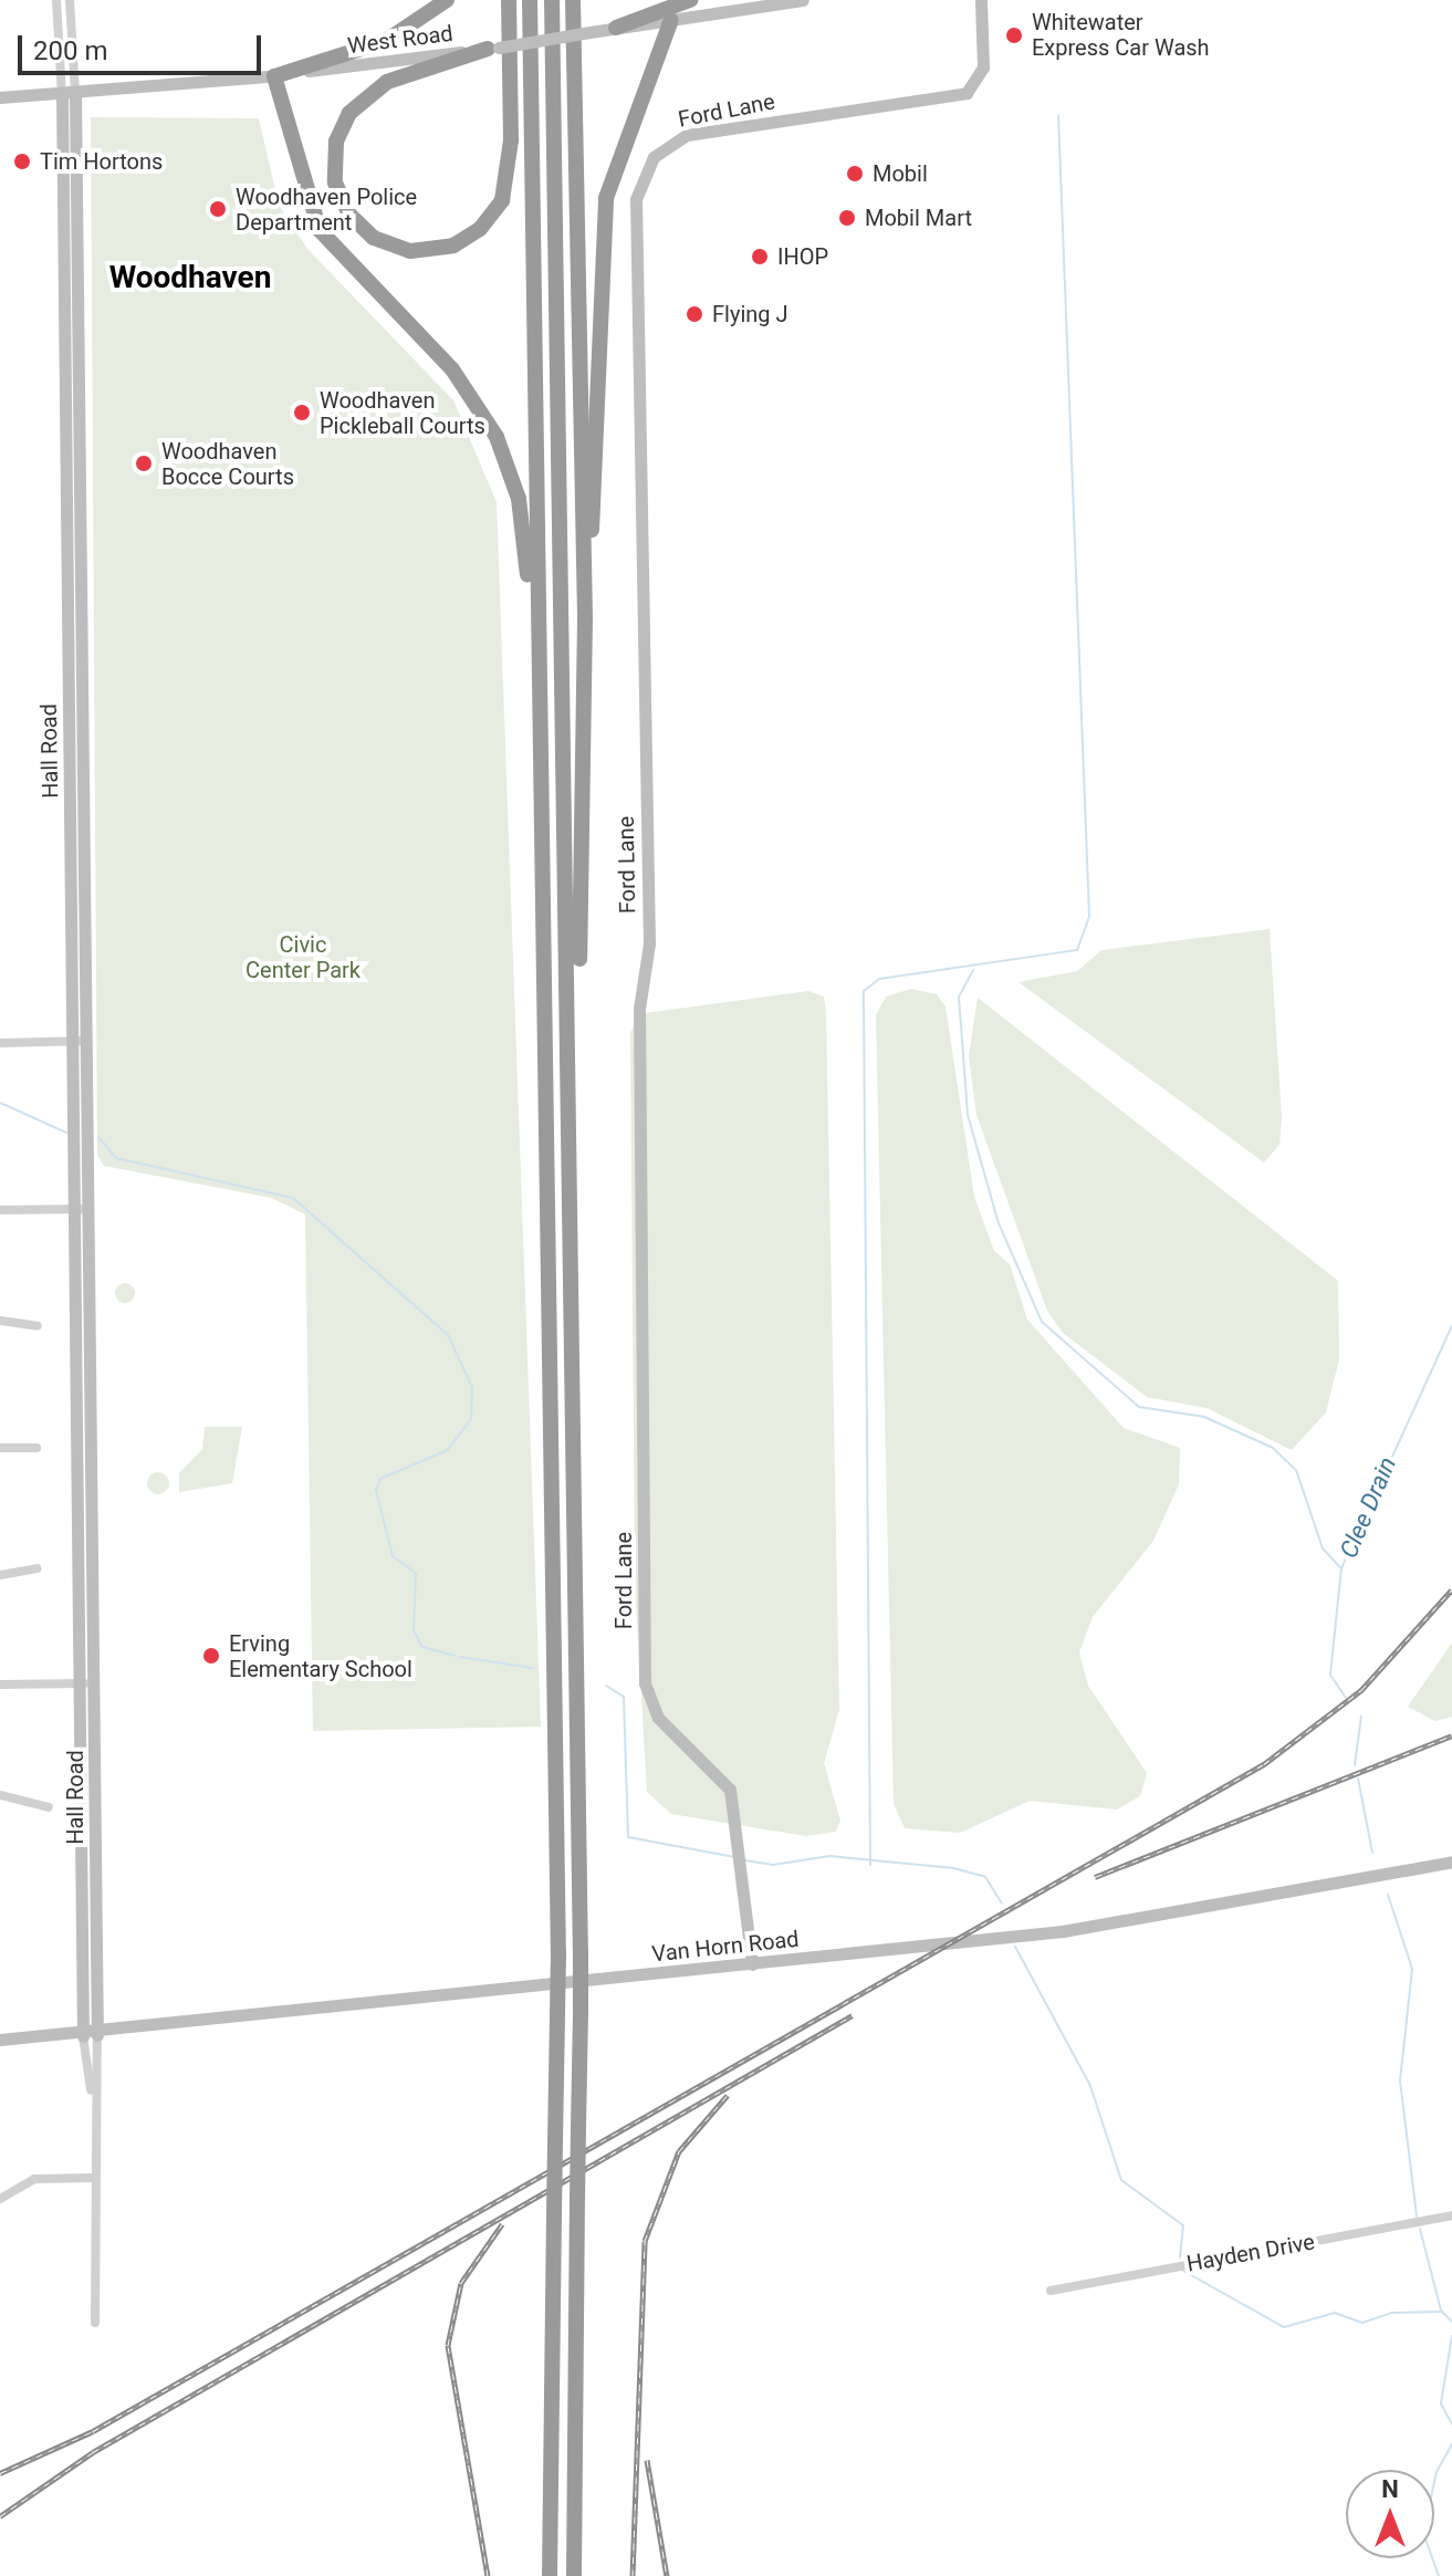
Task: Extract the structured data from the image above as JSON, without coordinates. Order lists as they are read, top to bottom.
{
  "streets": {
    "street": [
      "West Road",
      "Ford Lane",
      "Hall Road",
      "Van Horn Road",
      "Hayden Drive"
    ]
  },
  "crossings": [
    ["West Road", "Hall Road"],
    ["Ford Lane", "Van Horn Road"],
    ["Hall Road", "Van Horn Road"]
  ],
  "districts": ["Woodhaven"],
  "water": ["Clee Drain"],
  "parks": ["Civic Center Park"],
  "places": [
    "Whitewater Express Car Wash",
    "Tim Hortons",
    "Mobil",
    "Woodhaven Police Department",
    "Mobil Mart",
    "IHOP",
    "Flying J",
    "Woodhaven Pickleball Courts",
    "Woodhaven Bocce Courts",
    "Erving Elementary School"
  ],
  "scale_bar": "200 m",
  "north": "top"
}
